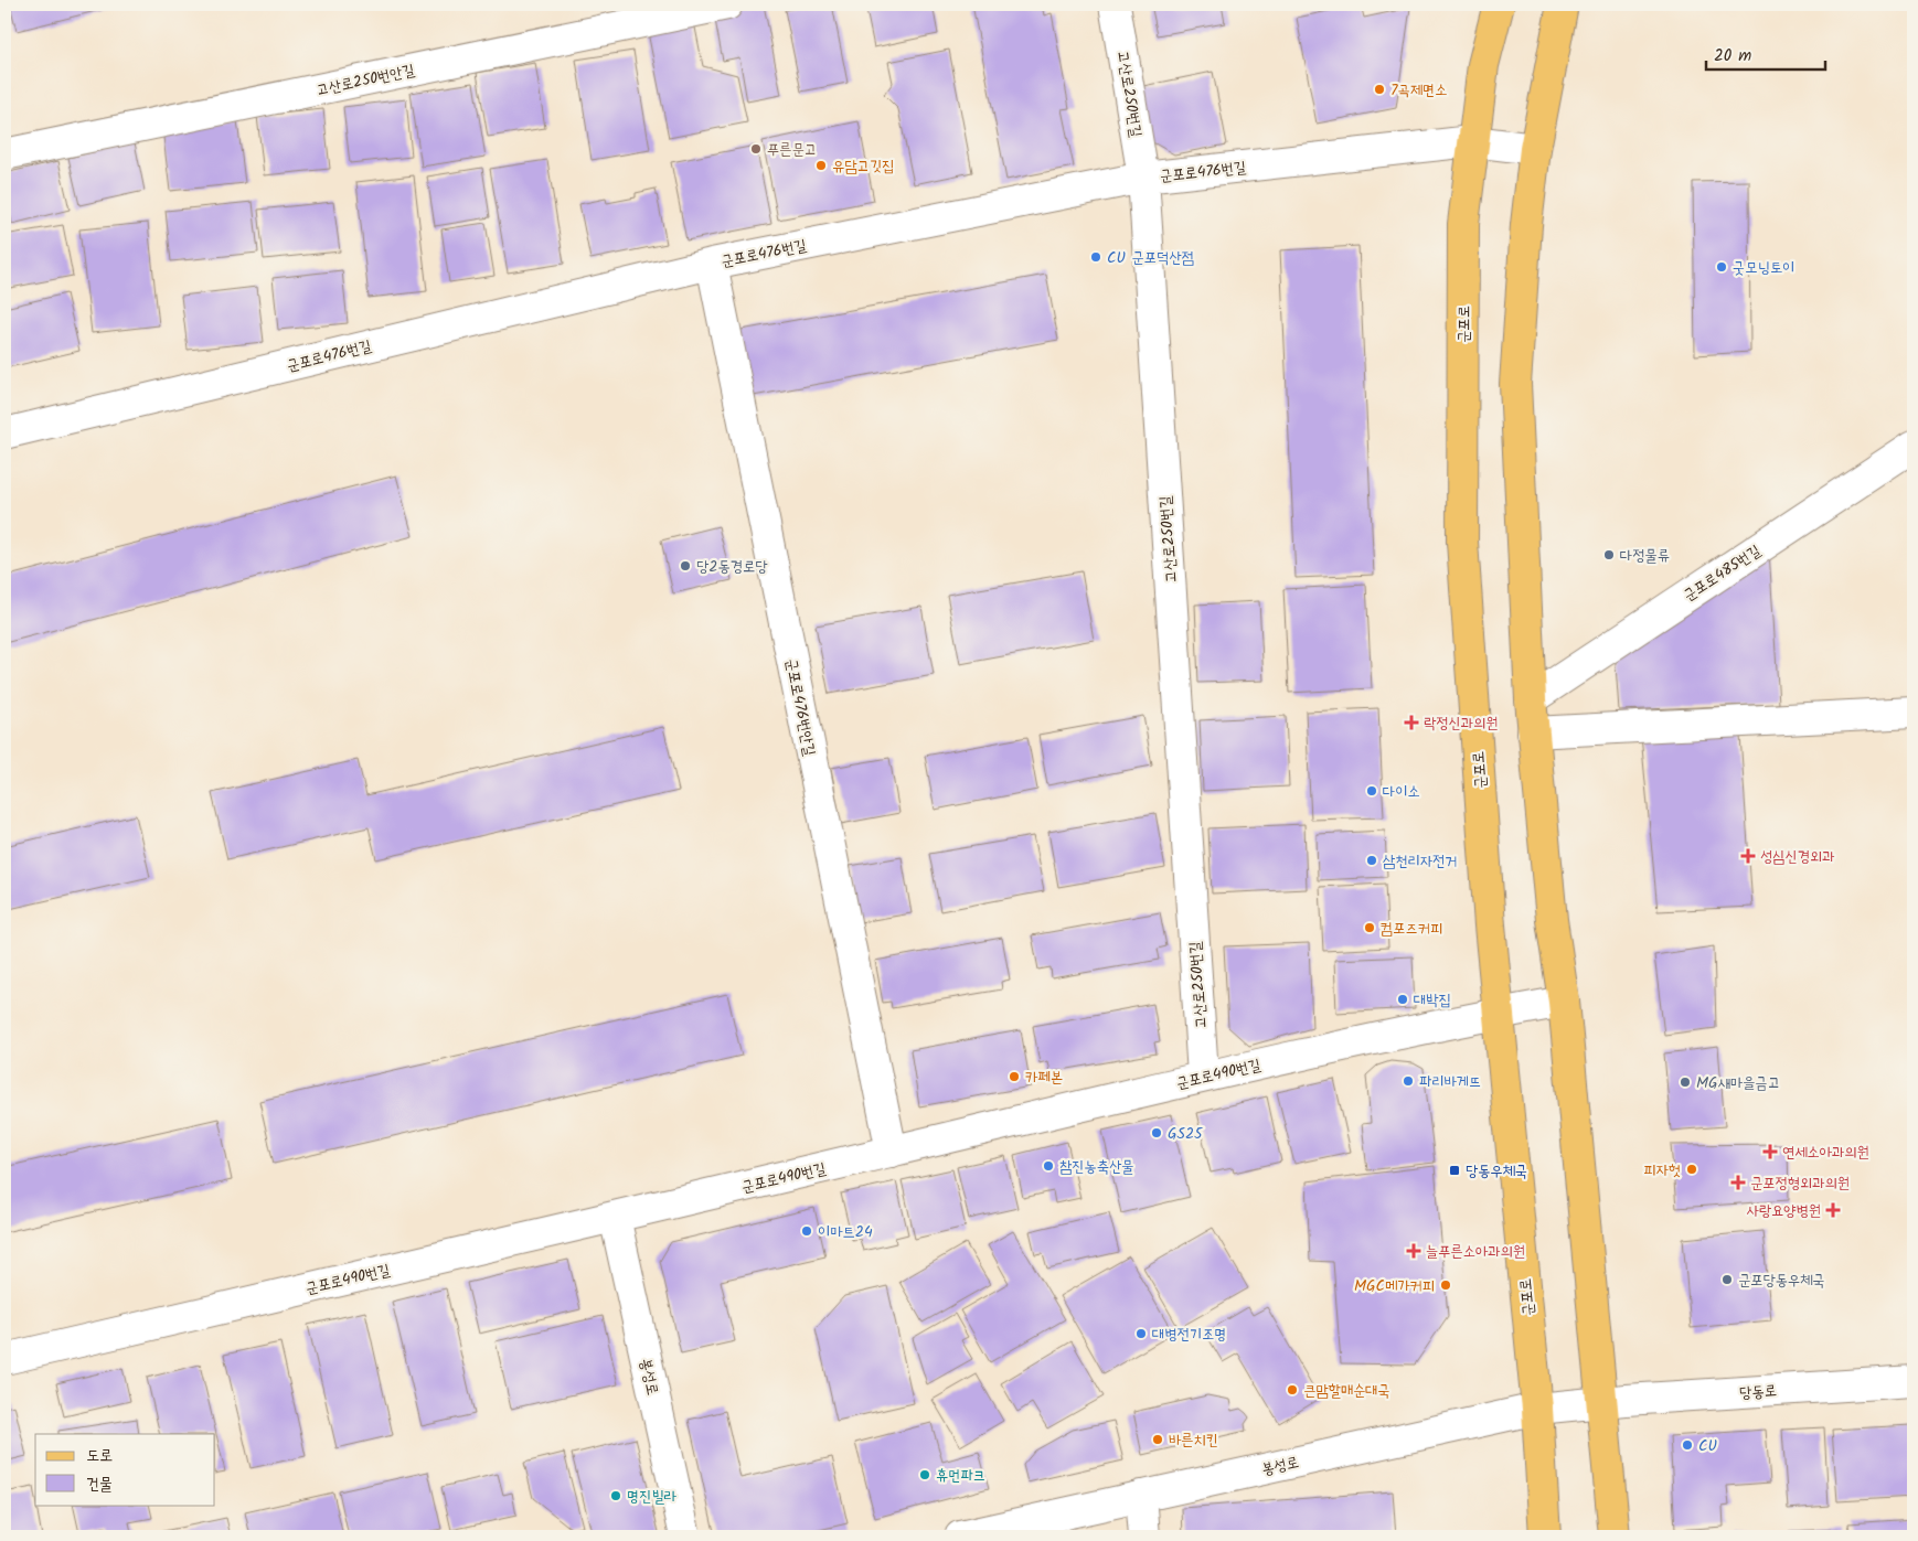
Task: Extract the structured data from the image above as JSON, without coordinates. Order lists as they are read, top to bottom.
{
  "streets": {
    "main road": ["군포로"],
    "street": [
      "고산로250번안길",
      "고산로250번길",
      "군포로476번길",
      "군포로485번길",
      "군포로476번안길",
      "군포로490번길",
      "봉성로",
      "당동로"
    ]
  },
  "crossings": [
    ["고산로250번길", "군포로476번길"],
    ["고산로250번길", "군포로490번길"],
    ["군포로476번길", "군포로"],
    ["군포로476번길", "군포로476번안길"],
    ["군포로", "군포로490번길"],
    ["군포로", "봉성로"],
    ["군포로476번안길", "군포로490번길"],
    ["군포로490번길", "봉성로"],
    ["봉성로", "당동로"]
  ],
  "places": {
    "other": [
      "7곡제면소",
      "푸른문고",
      "유담고깃집",
      "CU 군포덕산점",
      "굿모닝토이",
      "다정물류",
      "당2동경로당",
      "다이소",
      "삼천리자전거",
      "컴포즈커피",
      "대박집",
      "카페본",
      "파리바게뜨",
      "MG새마을금고",
      "GS25",
      "참진농축산물",
      "피자헛",
      "이마트24",
      "군포당동우체국",
      "MGC메가커피",
      "대병전기조명",
      "큰맘할매순대국",
      "바른치킨",
      "CU",
      "휴먼파크",
      "명진빌라"
    ],
    "health": [
      "락정신과의원",
      "성심신경외과",
      "연세소아과의원",
      "군포정형외과의원",
      "사랑요양병원",
      "늘푸른소아과의원"
    ],
    "transit": ["당동우체국"]
  },
  "legend": ["도로", "건물"],
  "scale_bar": "20 m"
}
